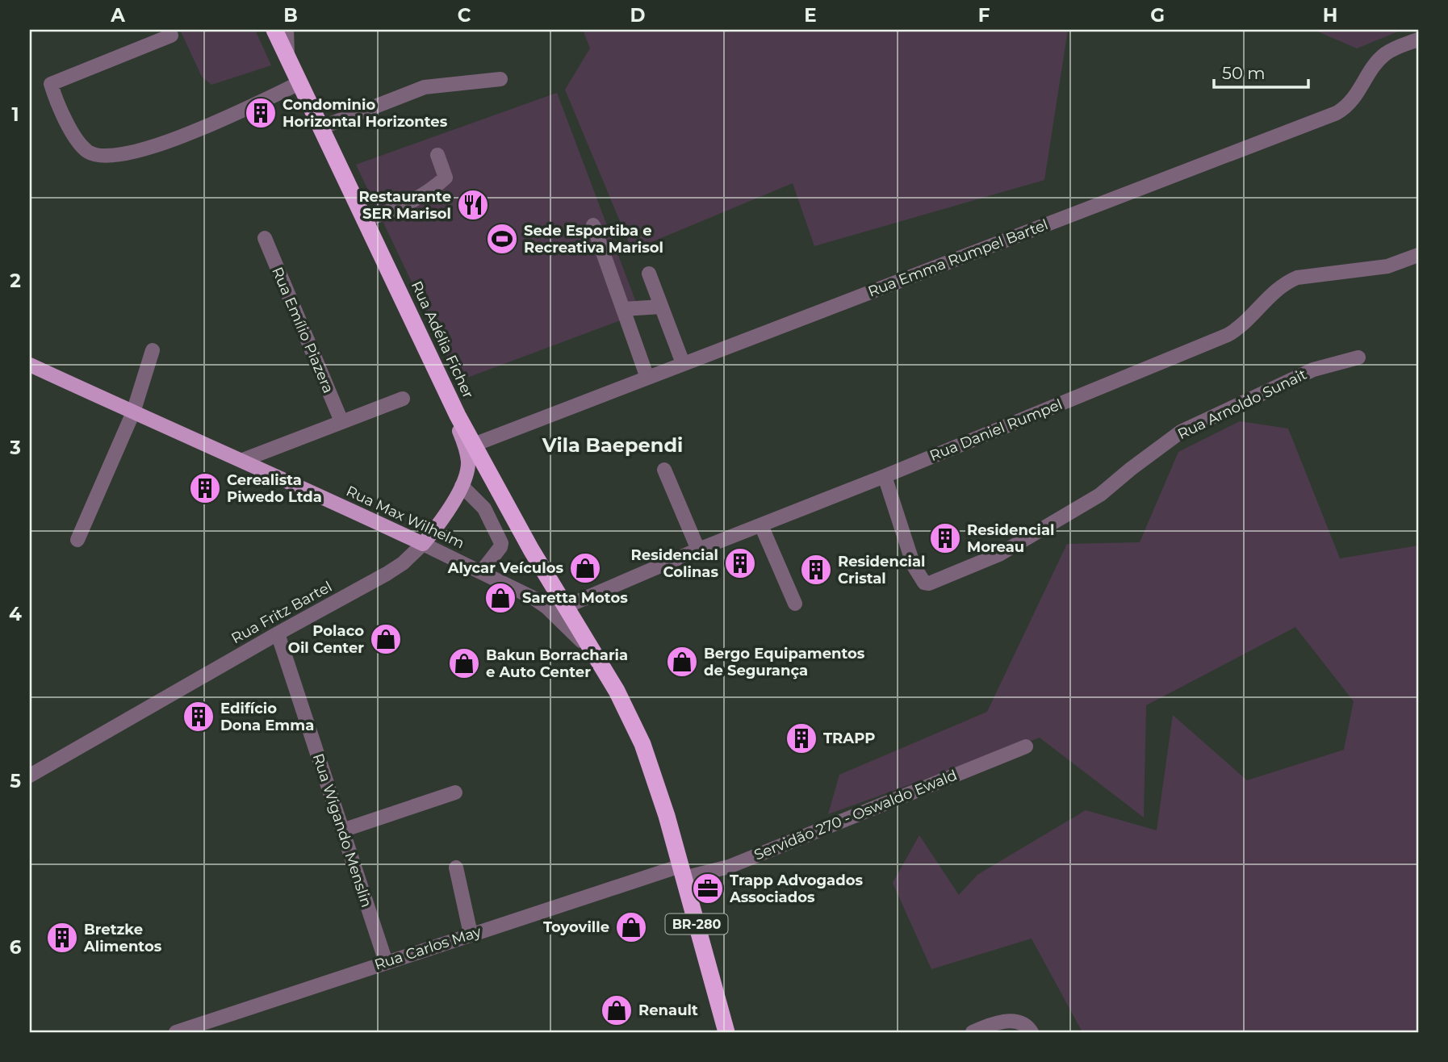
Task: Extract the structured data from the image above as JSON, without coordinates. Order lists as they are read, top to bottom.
{
  "streets": {
    "highway": ["Rua Adélia Ficher", "BR-280"],
    "main road": ["Rua Max Wilhelm", "Rua Fritz Bartel"],
    "street": [
      "Rua Emma Rumpel Bartel",
      "Rua Emílio Piazera",
      "Rua Arnoldo Sunait",
      "Rua Daniel Rumpel",
      "Servidão 270 - Oswaldo Ewald",
      "Rua Wigando Menslin",
      "Rua Carlos May"
    ]
  },
  "crossings": [
    ["Rua Emma Rumpel Bartel", "Rua Adélia Ficher"],
    ["Rua Adélia Ficher", "Rua Daniel Rumpel"],
    ["Rua Adélia Ficher", "Rua Max Wilhelm"],
    ["Rua Adélia Ficher", "Rua Fritz Bartel"],
    ["Rua Adélia Ficher", "BR-280"],
    ["Rua Arnoldo Sunait", "Rua Daniel Rumpel"],
    ["Rua Max Wilhelm", "Rua Fritz Bartel"],
    ["Rua Max Wilhelm", "BR-280"],
    ["Rua Fritz Bartel", "Rua Wigando Menslin"],
    ["Servidão 270 - Oswaldo Ewald", "BR-280"],
    ["Servidão 270 - Oswaldo Ewald", "Rua Carlos May"],
    ["Rua Wigando Menslin", "Rua Carlos May"],
    ["BR-280", "Rua Carlos May"]
  ],
  "districts": ["Vila Baependi"],
  "places": {
    "building": [
      "Condominio Horizontal Horizontes",
      "Cerealista Piwedo Ltda",
      "Residencial Moreau",
      "Residencial Colinas",
      "Residencial Cristal",
      "Edifício Dona Emma",
      "TRAPP",
      "Bretzke Alimentos"
    ],
    "restaurant": ["Restaurante SER Marisol"],
    "sports": ["Sede Esportiba e Recreativa Marisol"],
    "shop": [
      "Alycar Veículos",
      "Saretta Motos",
      "Polaco Oil Center",
      "Bergo Equipamentos de Segurança",
      "Bakun Borracharia e Auto Center",
      "Toyoville",
      "Renault"
    ],
    "office": ["Trapp Advogados Associados"]
  },
  "scale_bar": "50 m",
  "grid": {
    "columns": [
      "A",
      "B",
      "C",
      "D",
      "E",
      "F",
      "G",
      "H"
    ],
    "rows": [
      "1",
      "2",
      "3",
      "4",
      "5",
      "6"
    ]
  }
}
